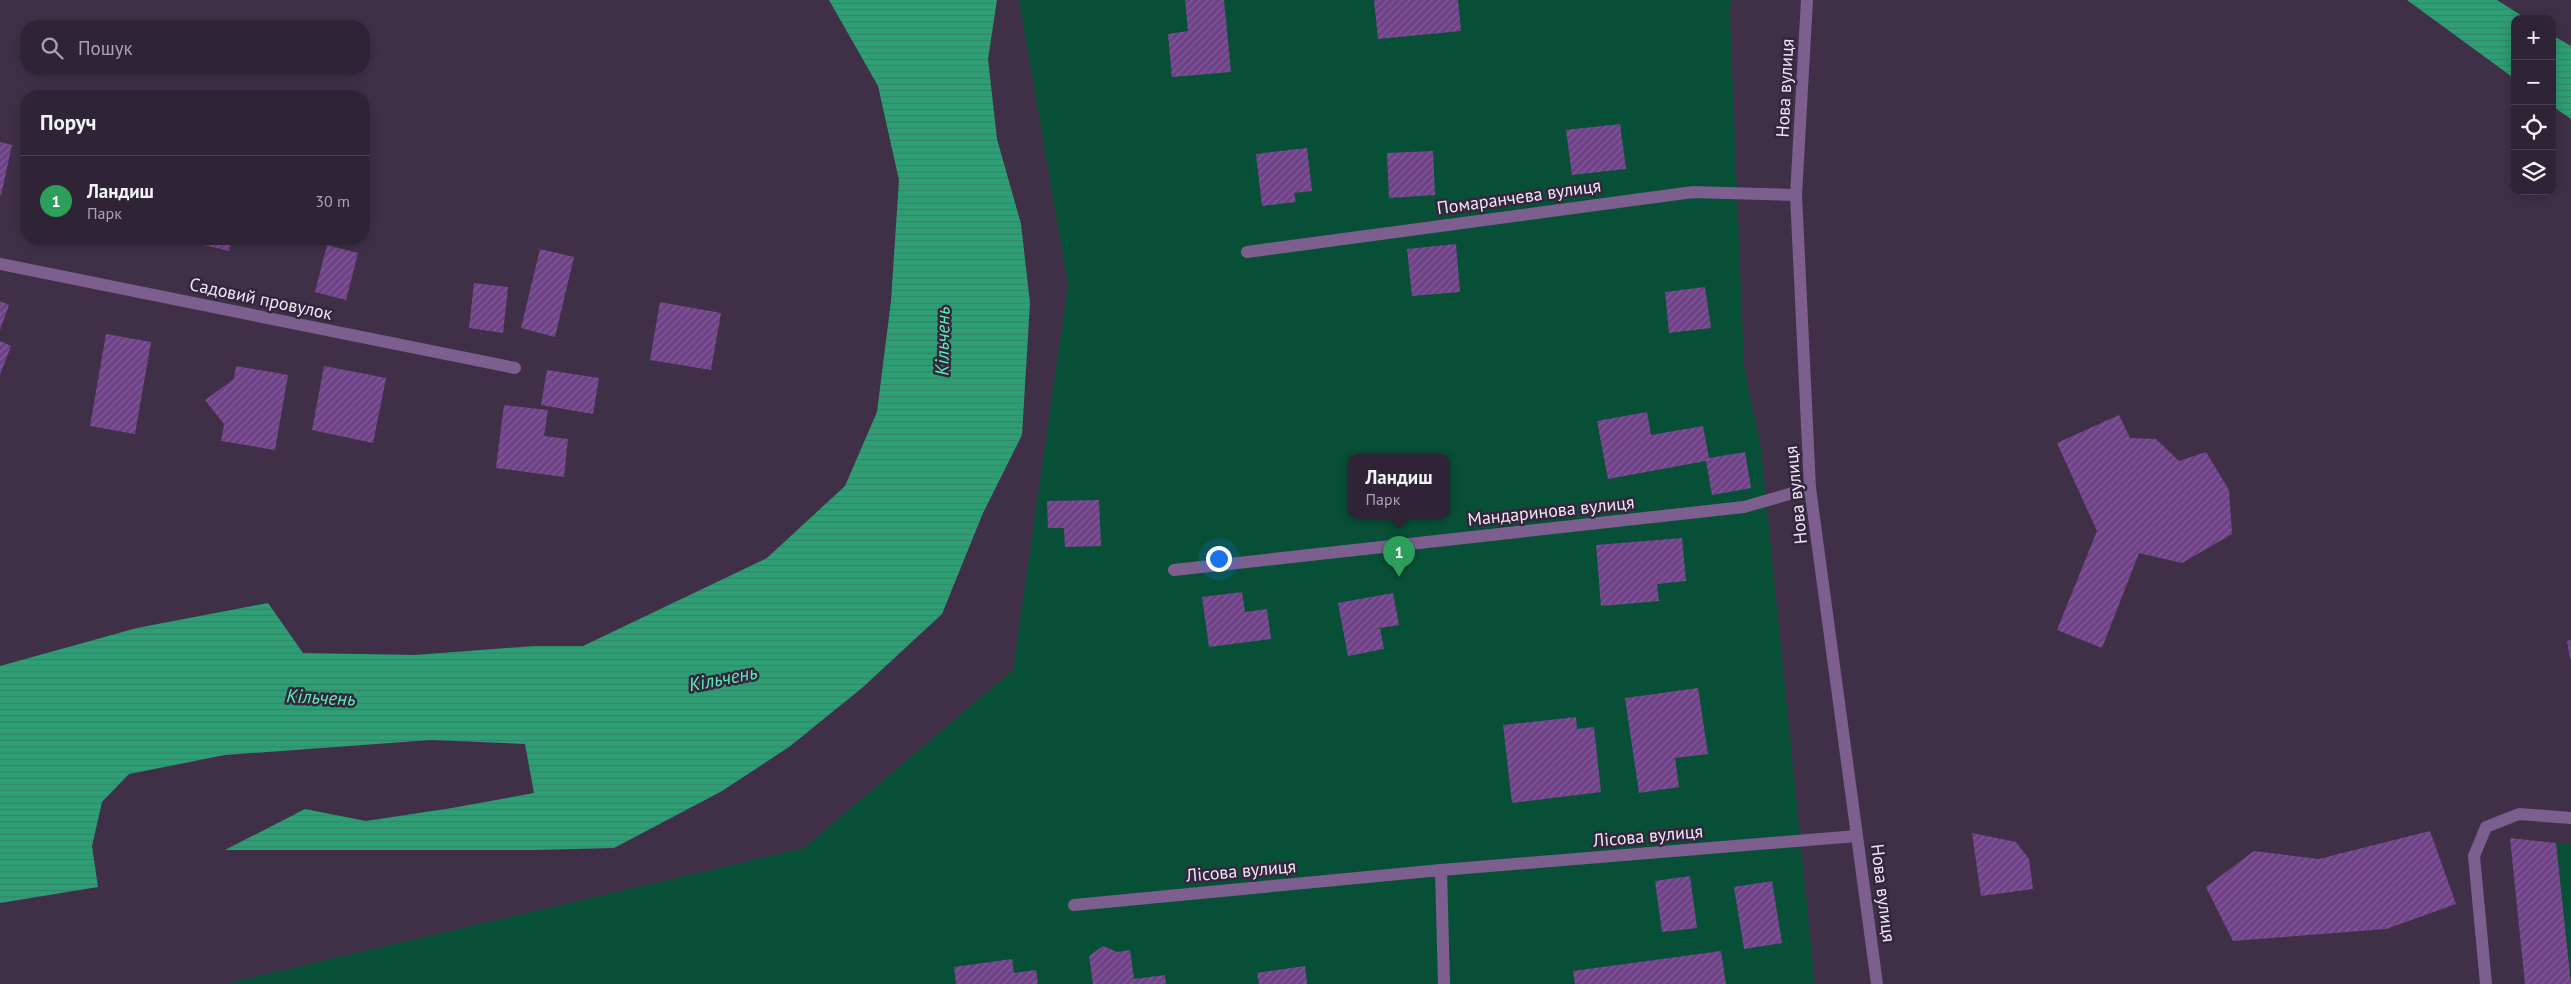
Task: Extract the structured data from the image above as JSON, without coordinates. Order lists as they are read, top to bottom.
{
  "streets": {
    "street": [
      "Нова вулиця",
      "Помаранчева вулиця",
      "Садовий провулок",
      "Мандаринова вулиця",
      "Лісова вулиця"
    ]
  },
  "crossings": [
    ["Нова вулиця", "Помаранчева вулиця"],
    ["Нова вулиця", "Мандаринова вулиця"],
    ["Нова вулиця", "Лісова вулиця"]
  ],
  "water": ["Кільчень"],
  "page": {
    "map_buttons": ["+", "−"],
    "search": "Пошук",
    "heading": "Поруч",
    "list": [
      {
        "mark": "1",
        "name": "Ландиш",
        "note": "Парк",
        "value": "30 m"
      }
    ],
    "popup": ["Ландиш", "Парк"],
    "pins": "1"
  }
}
